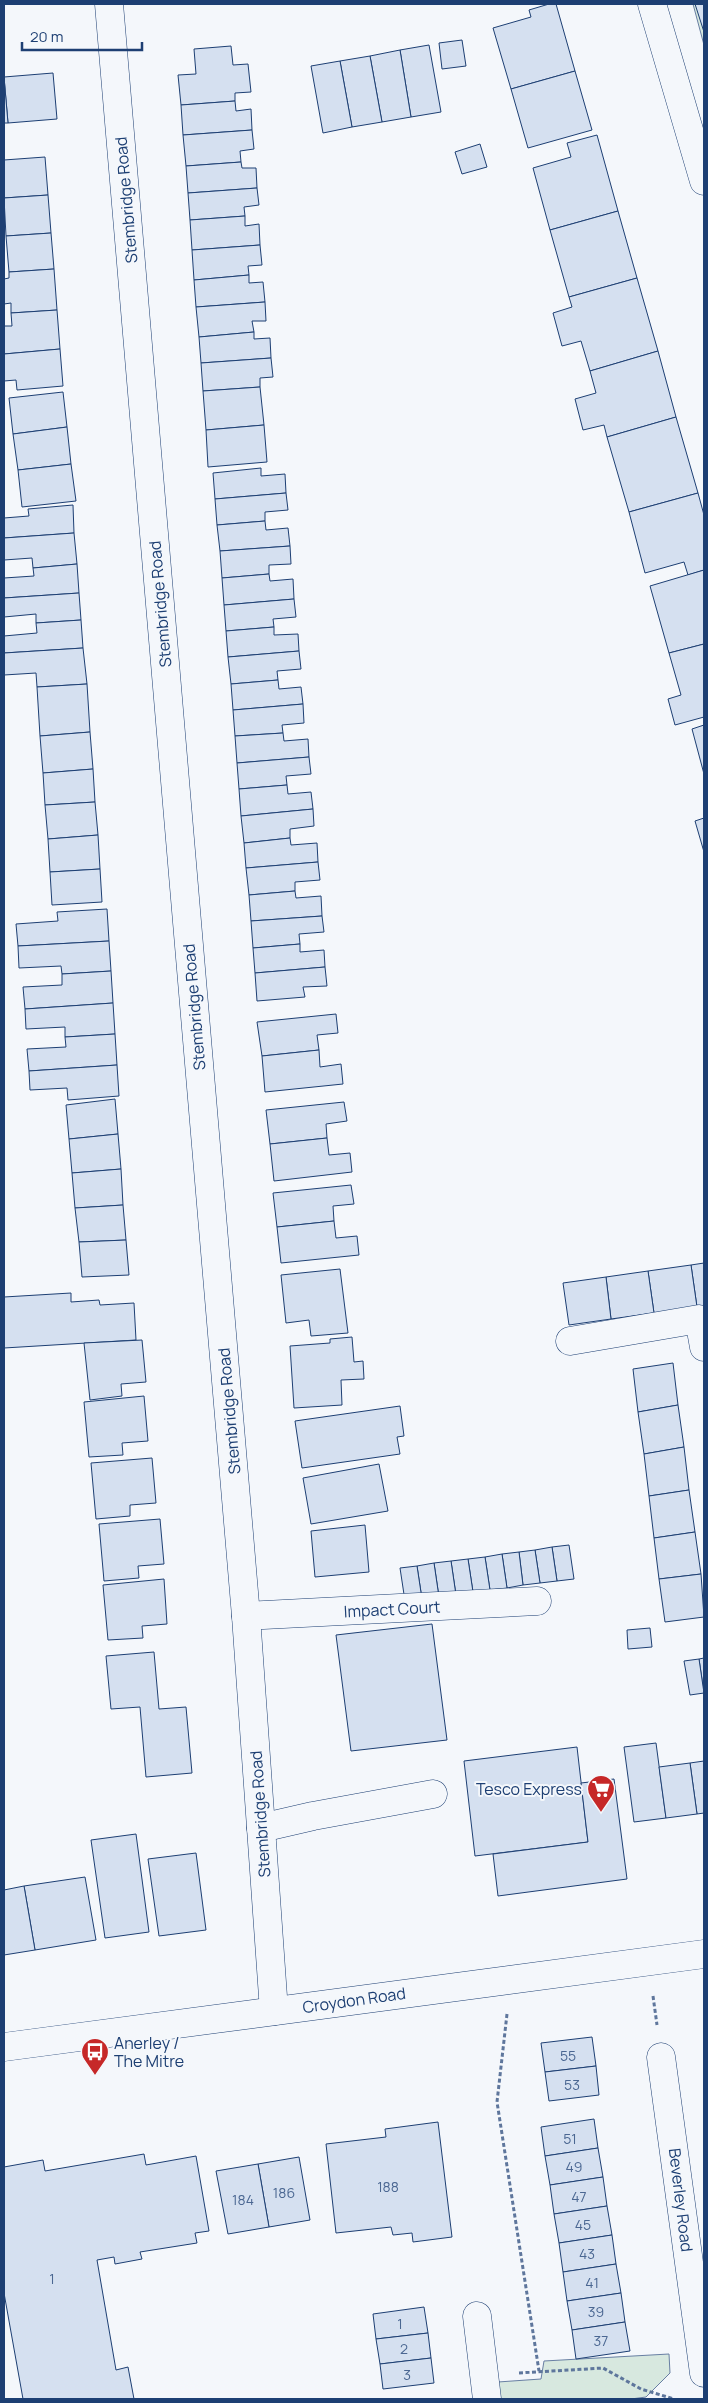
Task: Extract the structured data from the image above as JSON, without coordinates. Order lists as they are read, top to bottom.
{
  "streets": {
    "street": [
      "Stembridge Road",
      "Impact Court",
      "Croydon Road",
      "Beverley Road"
    ]
  },
  "crossings": [
    ["Stembridge Road", "Impact Court"],
    ["Stembridge Road", "Croydon Road"]
  ],
  "places": {
    "supermarket": ["Tesco Express"],
    "bus stop": ["Anerley / The Mitre"]
  },
  "house_numbers": [
    "55",
    "53",
    "51",
    "49",
    "188",
    "186",
    "47",
    "184",
    "45",
    "43",
    "1",
    "41",
    "39",
    "1",
    "37",
    "2",
    "3"
  ],
  "scale_bar": "20 m"
}
